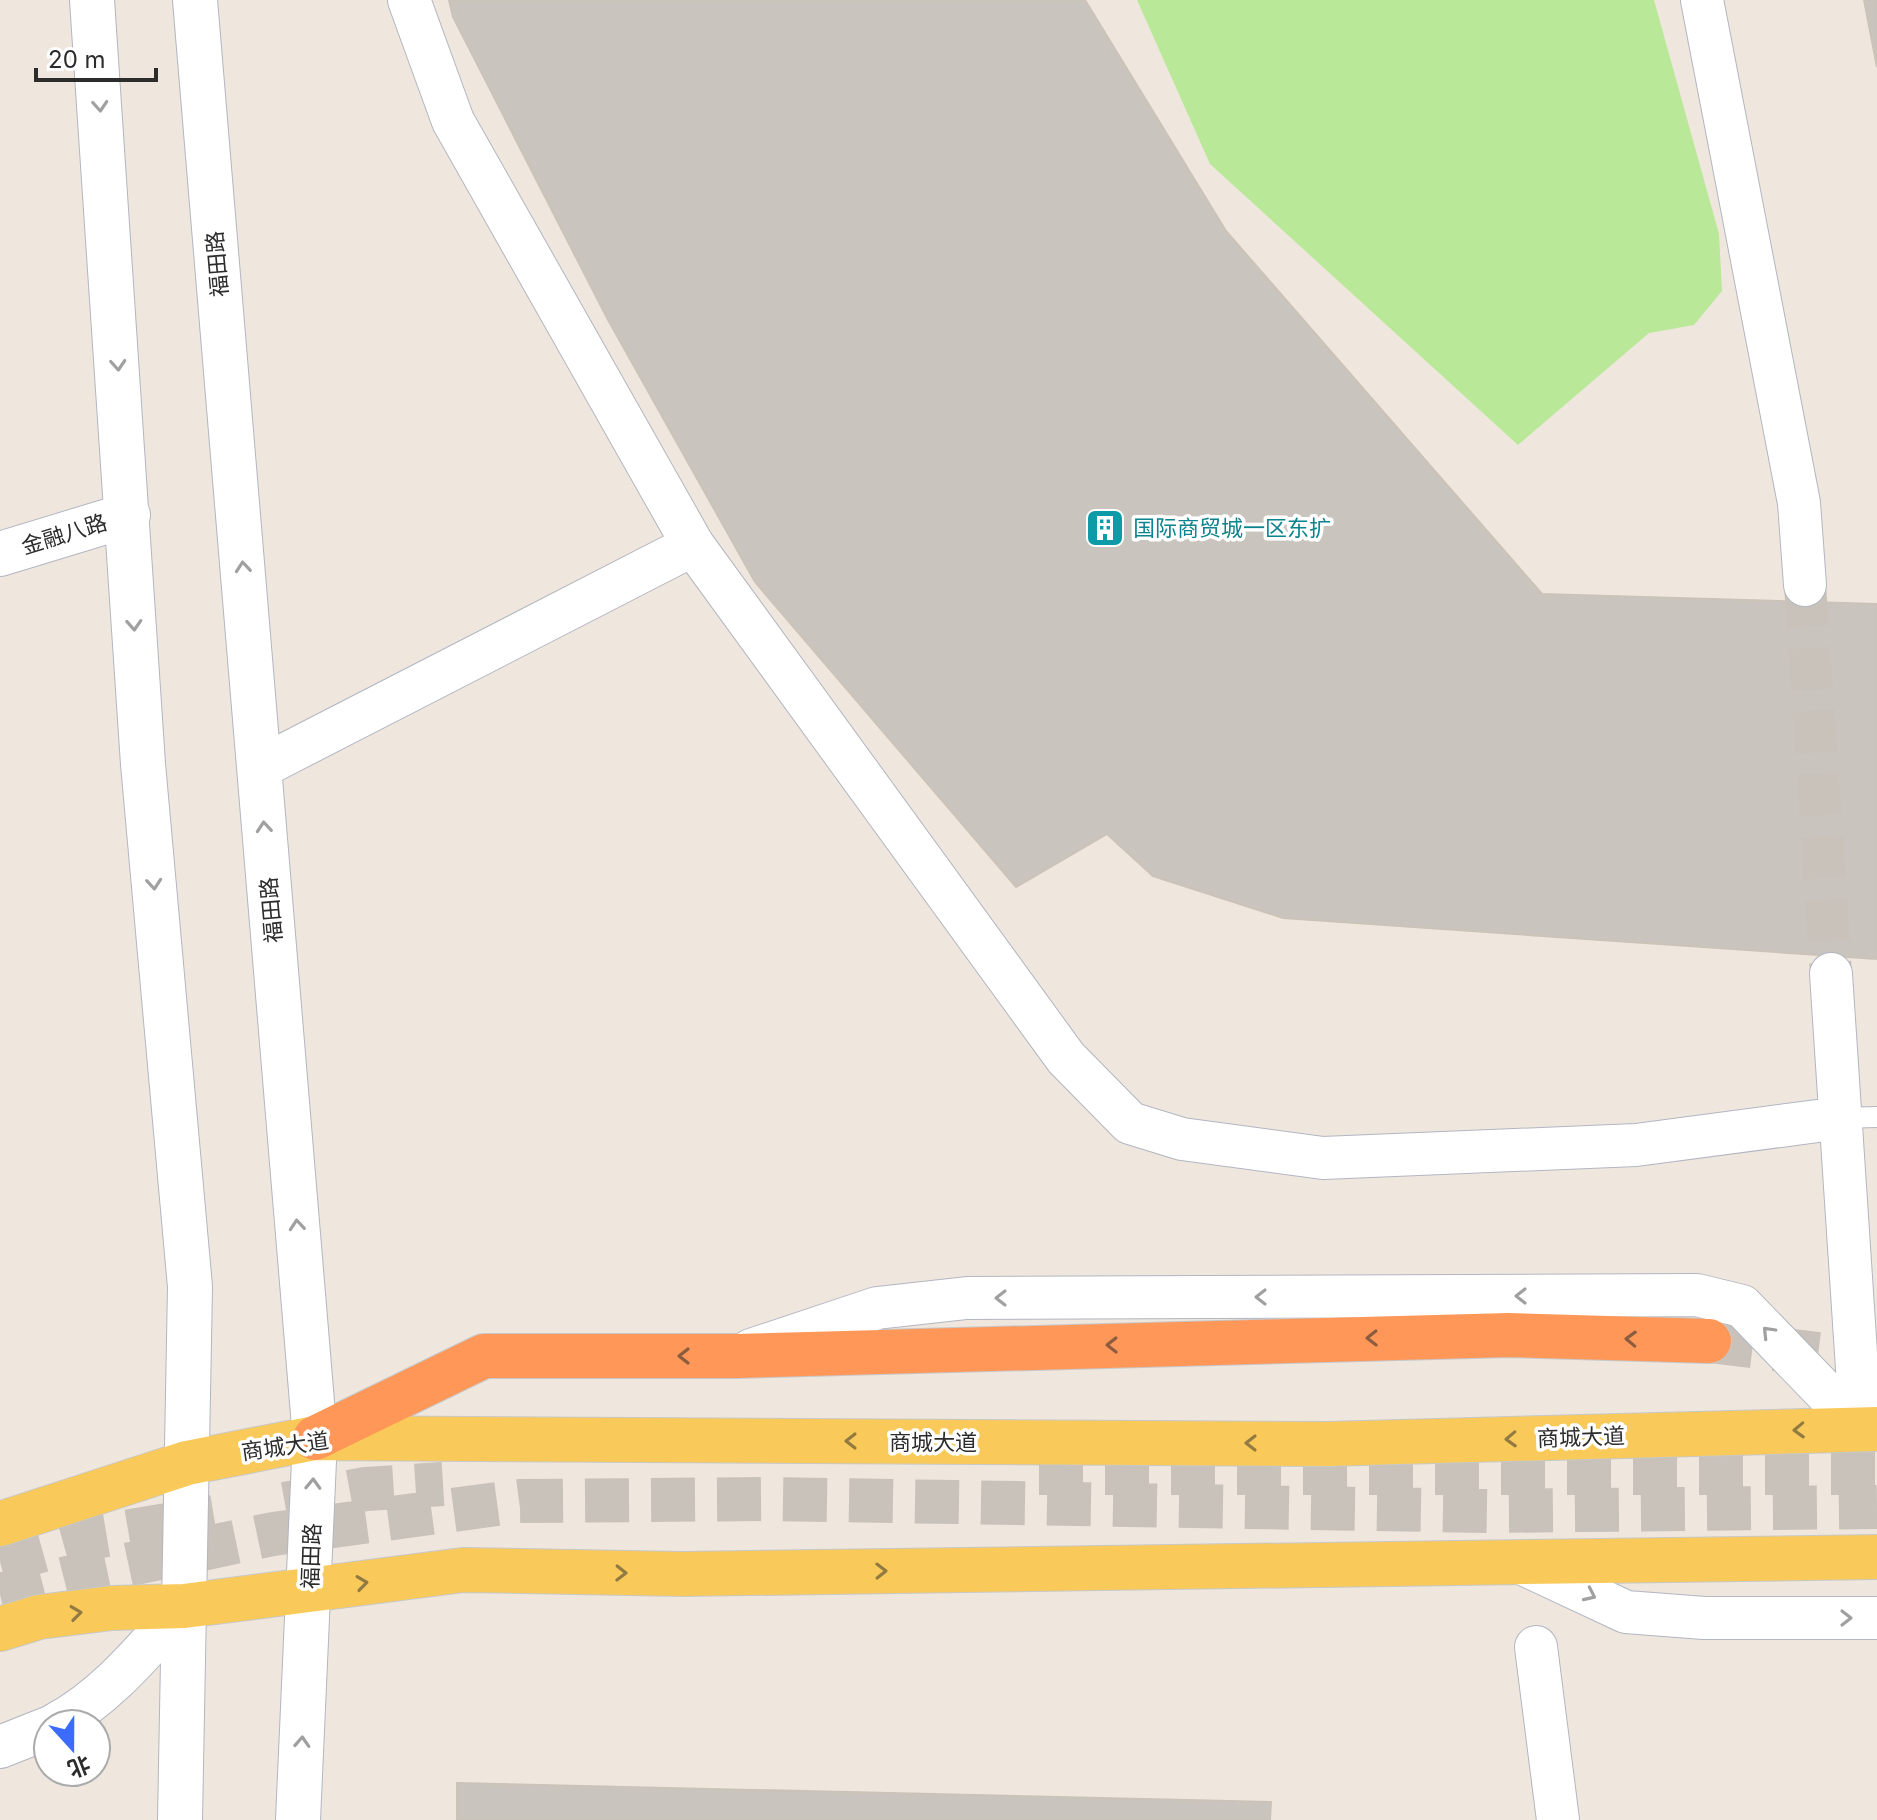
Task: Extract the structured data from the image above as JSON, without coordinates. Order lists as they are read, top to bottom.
{
  "streets": {
    "main road": ["福田路", "金融八路", "商城大道"]
  },
  "crossings": [
    ["福田路", "商城大道"]
  ],
  "places": {
    "building": ["国际商贸城一区东扩"]
  },
  "scale_bar": "20 m",
  "north": "bottom"
}
